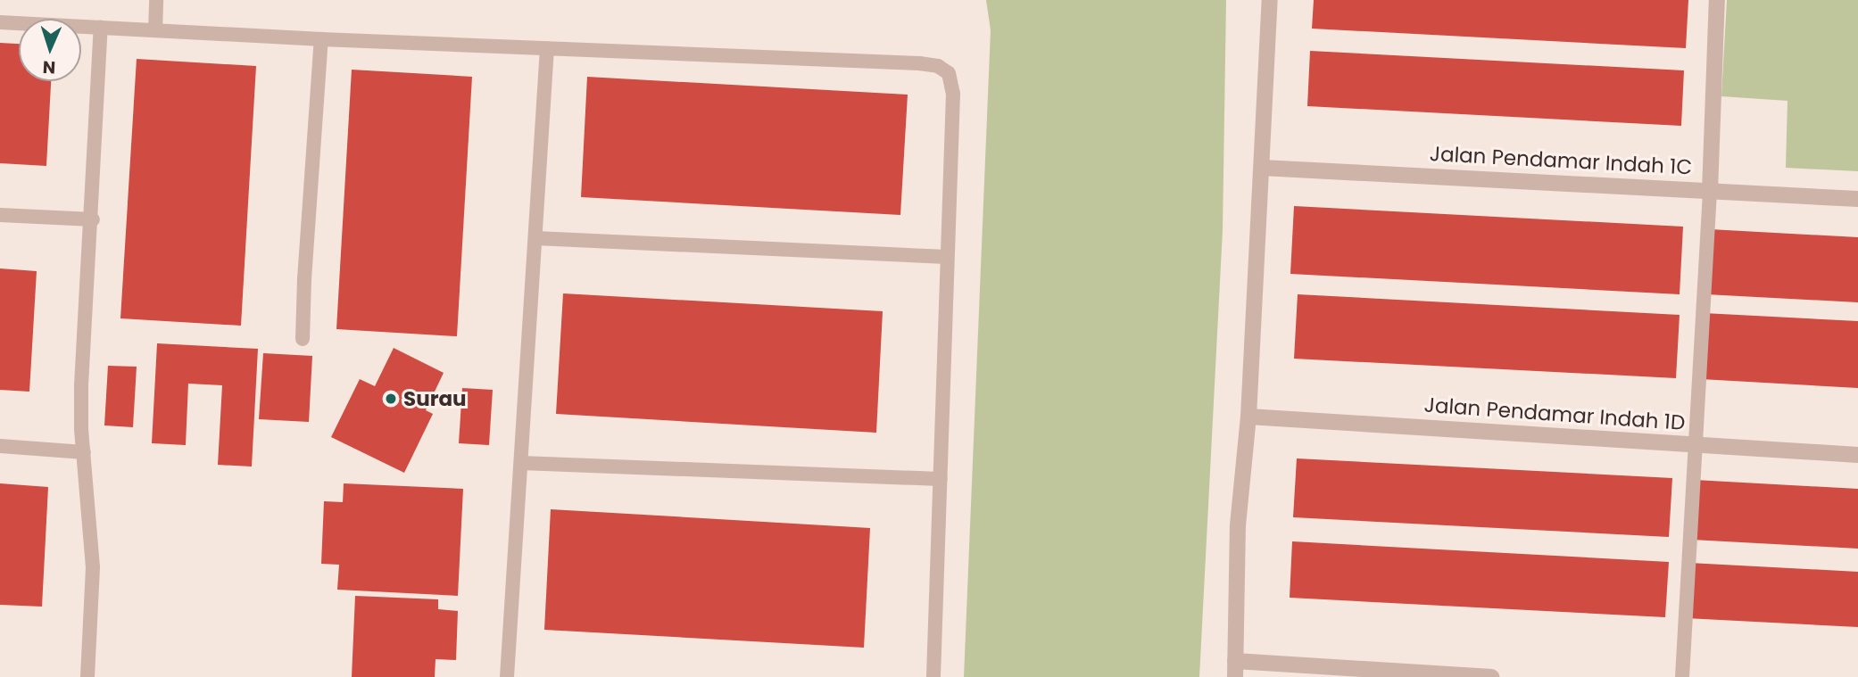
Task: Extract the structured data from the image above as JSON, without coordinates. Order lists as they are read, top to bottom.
{
  "streets": {
    "street": ["Jalan Pendamar Indah 1C", "Jalan Pendamar Indah 1D"]
  },
  "places": ["Surau"],
  "north": "bottom"
}
